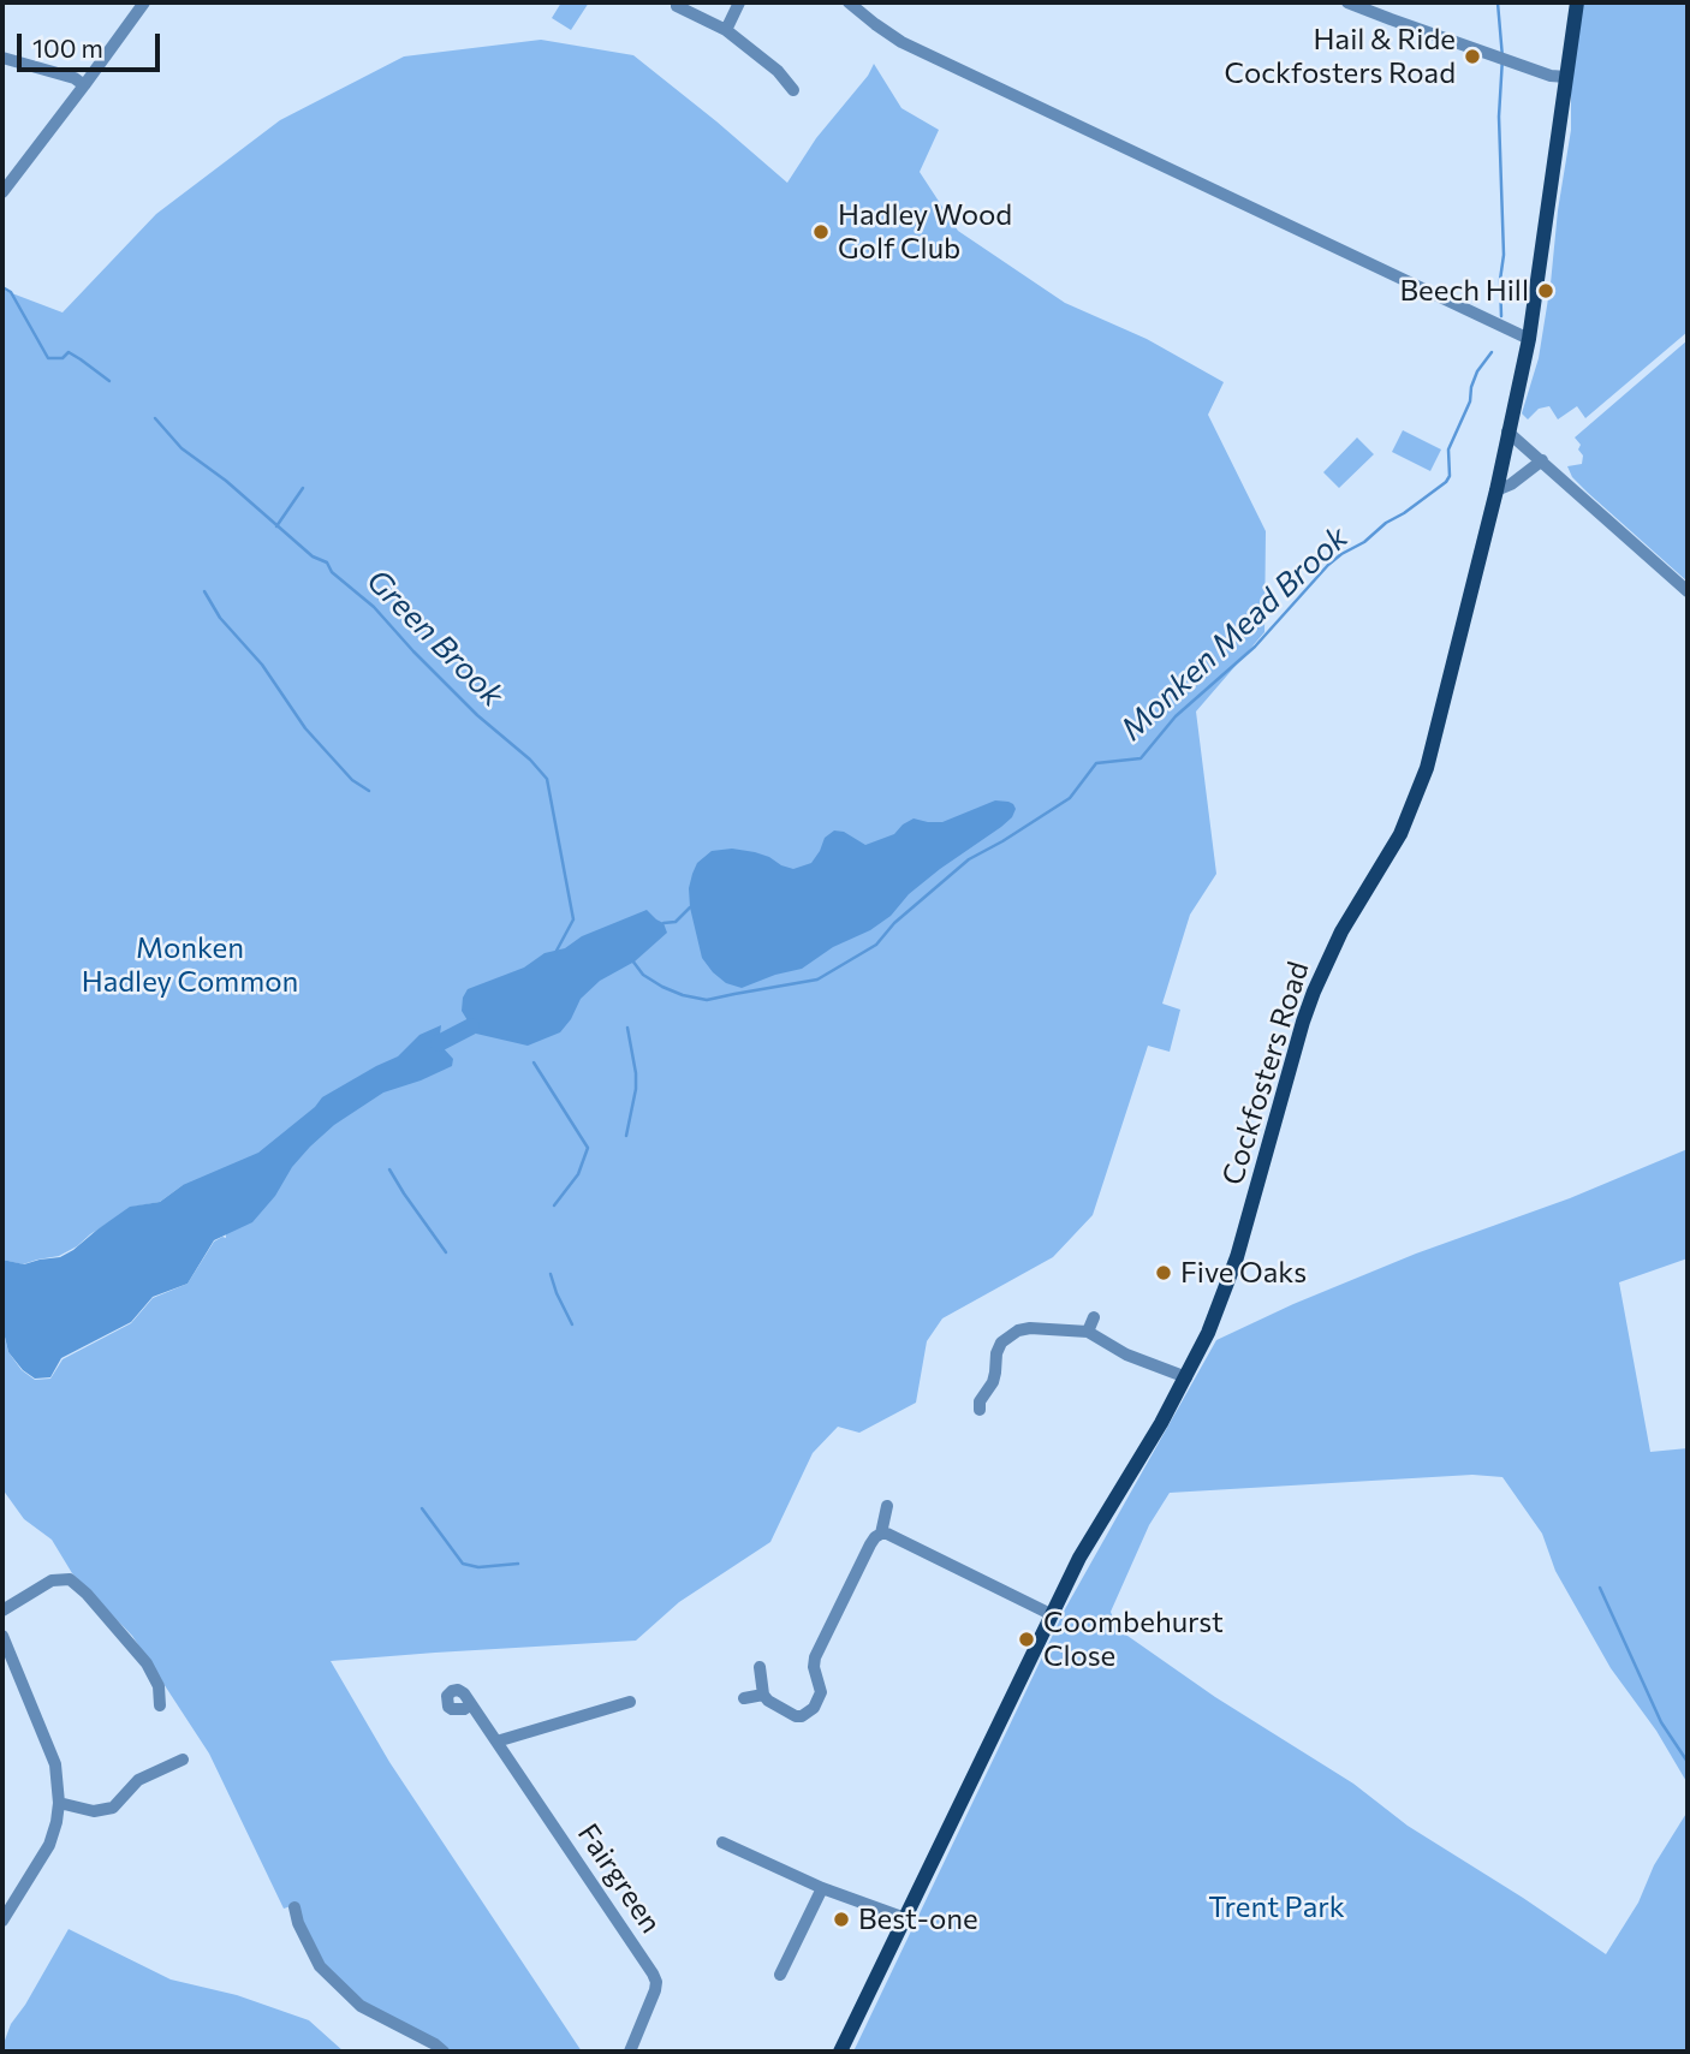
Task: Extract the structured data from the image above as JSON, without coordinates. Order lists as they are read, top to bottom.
{
  "streets": {
    "main road": ["Cockfosters Road"],
    "street": ["Fairgreen"]
  },
  "water": ["Monken Mead Brook", "Green Brook"],
  "parks": ["Monken Hadley Common", "Trent Park"],
  "places": [
    "Hail & Ride Cockfosters Road",
    "Hadley Wood Golf Club",
    "Beech Hill",
    "Five Oaks",
    "Coombehurst Close",
    "Best-one"
  ],
  "scale_bar": "100 m"
}
